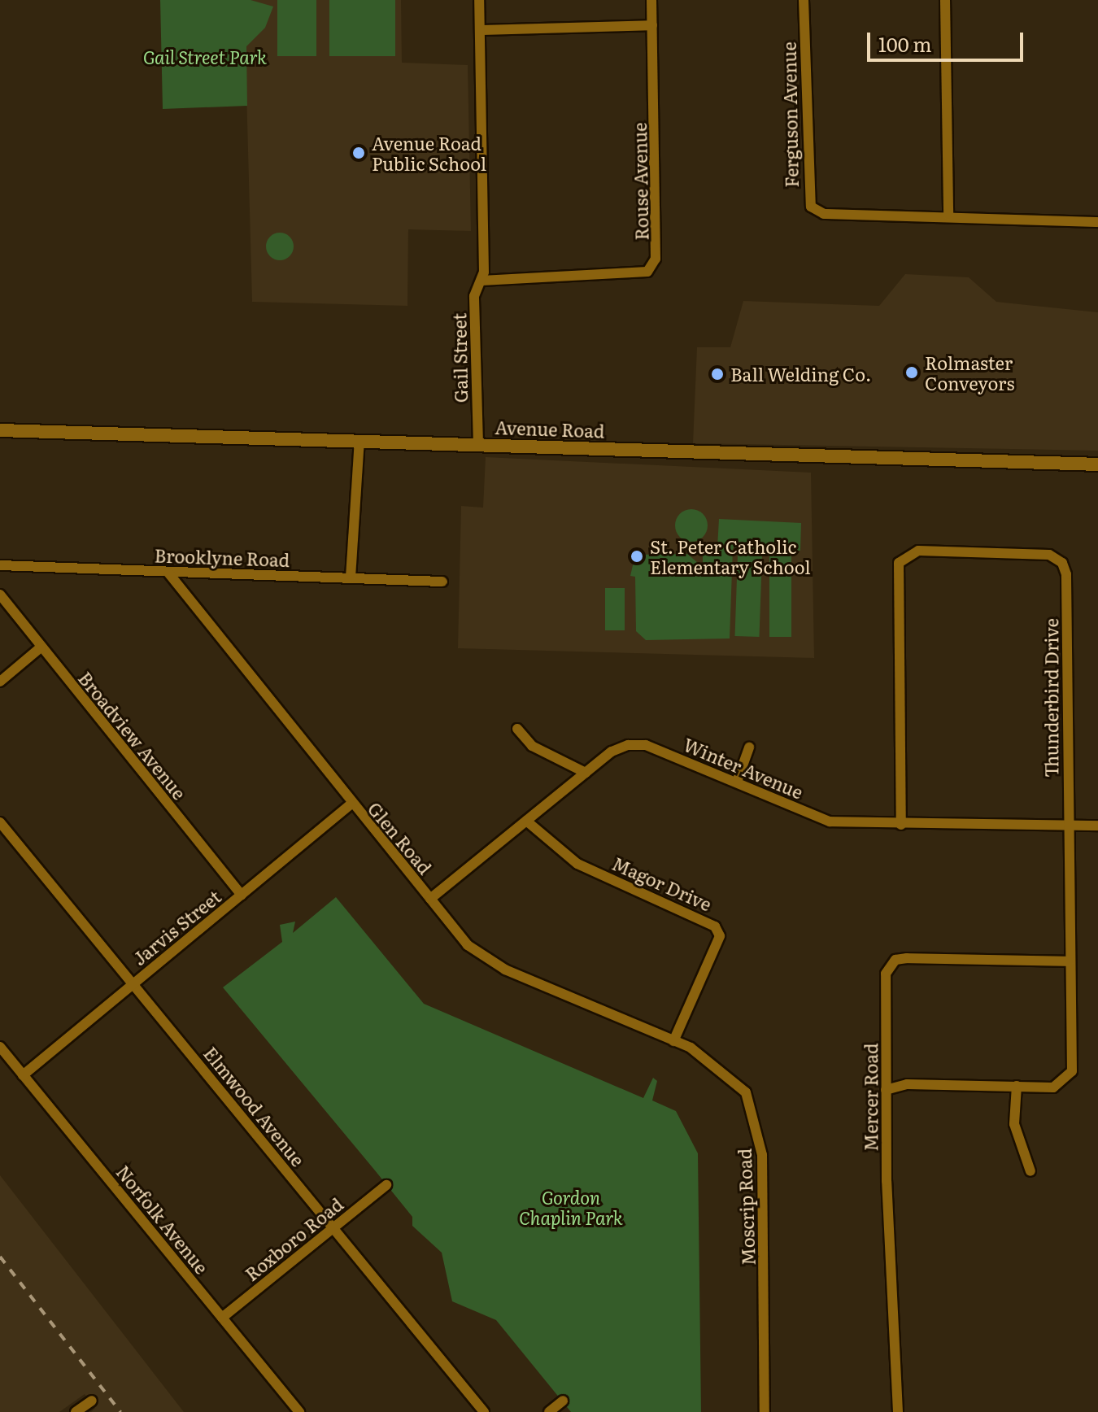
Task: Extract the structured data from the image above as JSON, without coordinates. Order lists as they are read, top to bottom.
{
  "streets": {
    "street": [
      "Ferguson Avenue",
      "Rouse Avenue",
      "Gail Street",
      "Avenue Road",
      "Brooklyne Road",
      "Thunderbird Drive",
      "Broadview Avenue",
      "Winter Avenue",
      "Glen Road",
      "Magor Drive",
      "Jarvis Street",
      "Mercer Road",
      "Elmwood Avenue",
      "Moscrip Road",
      "Norfolk Avenue",
      "Roxboro Road"
    ]
  },
  "crossings": [
    ["Rouse Avenue", "Gail Street"],
    ["Gail Street", "Avenue Road"],
    ["Brooklyne Road", "Glen Road"],
    ["Thunderbird Drive", "Winter Avenue"],
    ["Thunderbird Drive", "Mercer Road"],
    ["Broadview Avenue", "Jarvis Street"],
    ["Winter Avenue", "Glen Road"],
    ["Winter Avenue", "Magor Drive"],
    ["Glen Road", "Magor Drive"],
    ["Glen Road", "Jarvis Street"],
    ["Glen Road", "Moscrip Road"],
    ["Magor Drive", "Moscrip Road"],
    ["Jarvis Street", "Elmwood Avenue"],
    ["Jarvis Street", "Norfolk Avenue"],
    ["Elmwood Avenue", "Roxboro Road"],
    ["Norfolk Avenue", "Roxboro Road"]
  ],
  "parks": ["Gail Street Park", "Gordon Chaplin Park"],
  "places": [
    "Avenue Road Public School",
    "Rolmaster Conveyors",
    "Ball Welding Co.",
    "St. Peter Catholic Elementary School"
  ],
  "scale_bar": "100 m"
}
